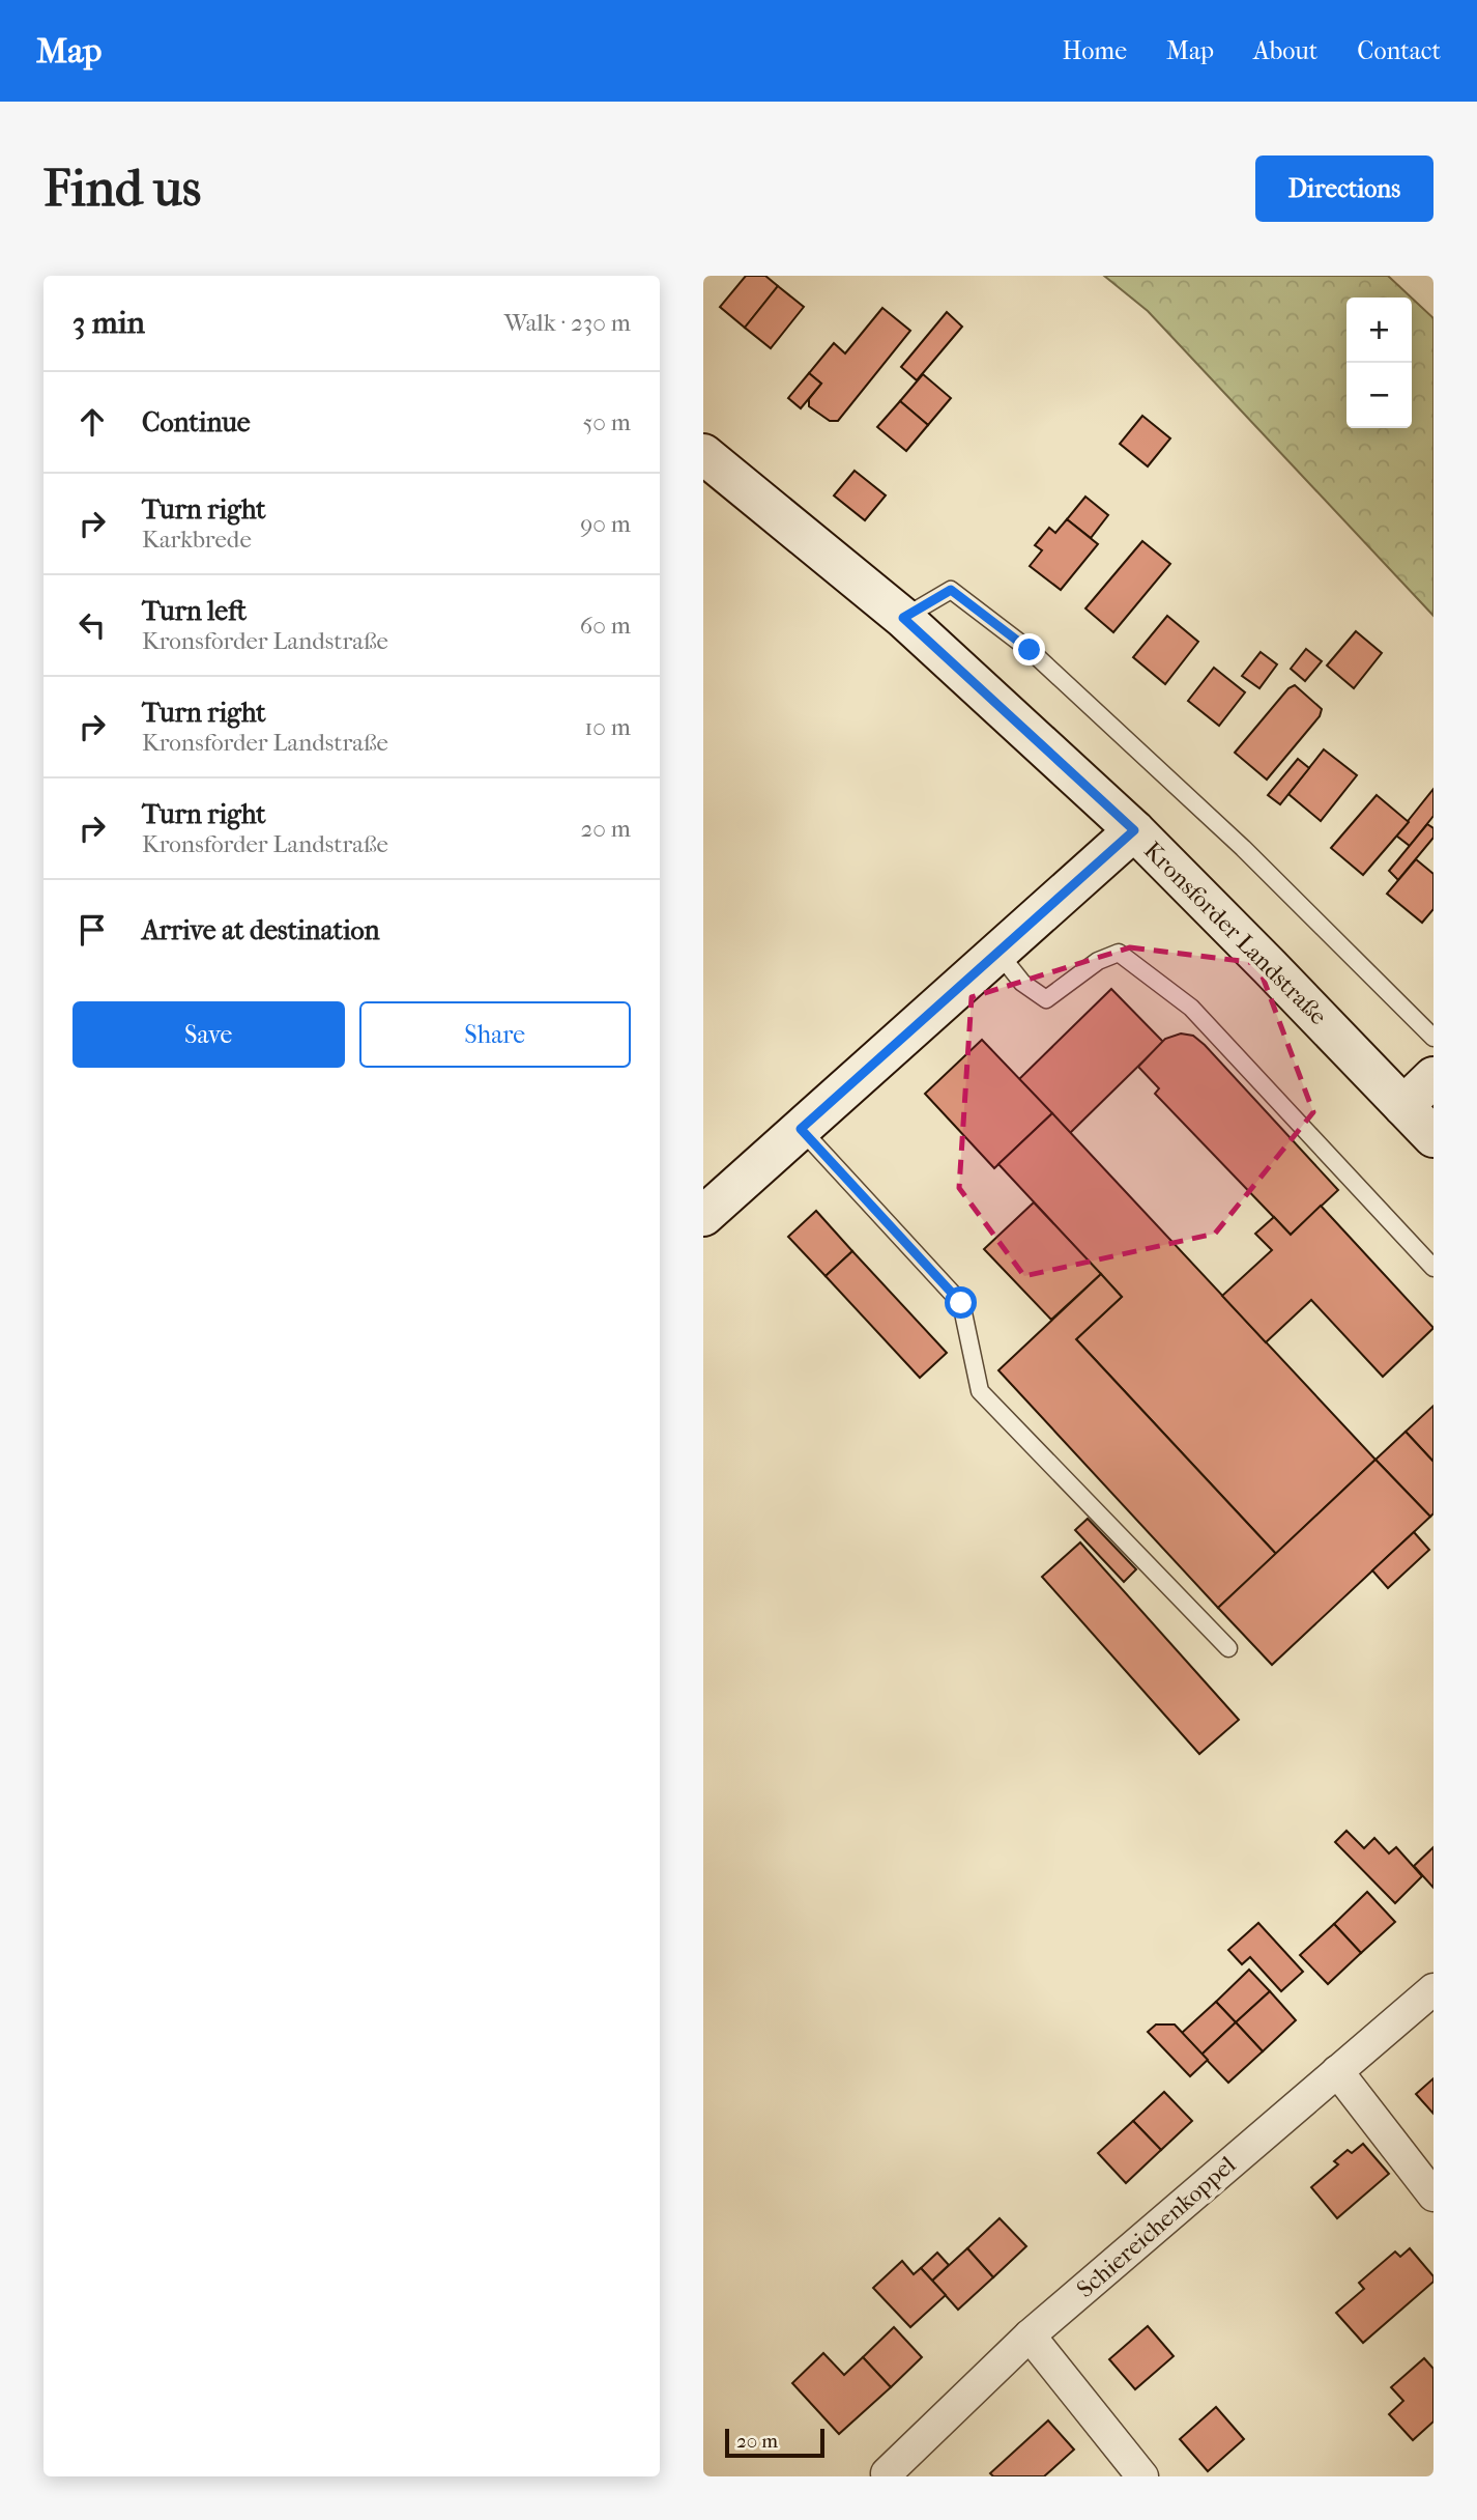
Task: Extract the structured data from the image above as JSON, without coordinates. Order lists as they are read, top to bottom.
{
  "streets": {
    "main road": ["Kronsforder Landstraße"],
    "street": ["Schiereichenkoppel"]
  },
  "scale_bar": "20 m",
  "page": {
    "header": "Map",
    "nav": [
      "Home",
      "Map",
      "About",
      "Contact"
    ],
    "buttons": [
      "Directions",
      ["Save", "Share"]
    ],
    "title": "Find us",
    "heading": ["3 min", "Walk · 230 m"],
    "map_buttons": ["+", "−"],
    "list": [
      ["Continue", "50 m"],
      ["Turn right", "Karkbrede", "90 m"],
      ["Turn left", "Kronsforder Landstraße", "60 m"],
      ["Turn right", "Kronsforder Landstraße", "10 m"],
      ["Turn right", "Kronsforder Landstraße", "20 m"],
      "Arrive at destination"
    ],
    "scale": "20 m"
  }
}
